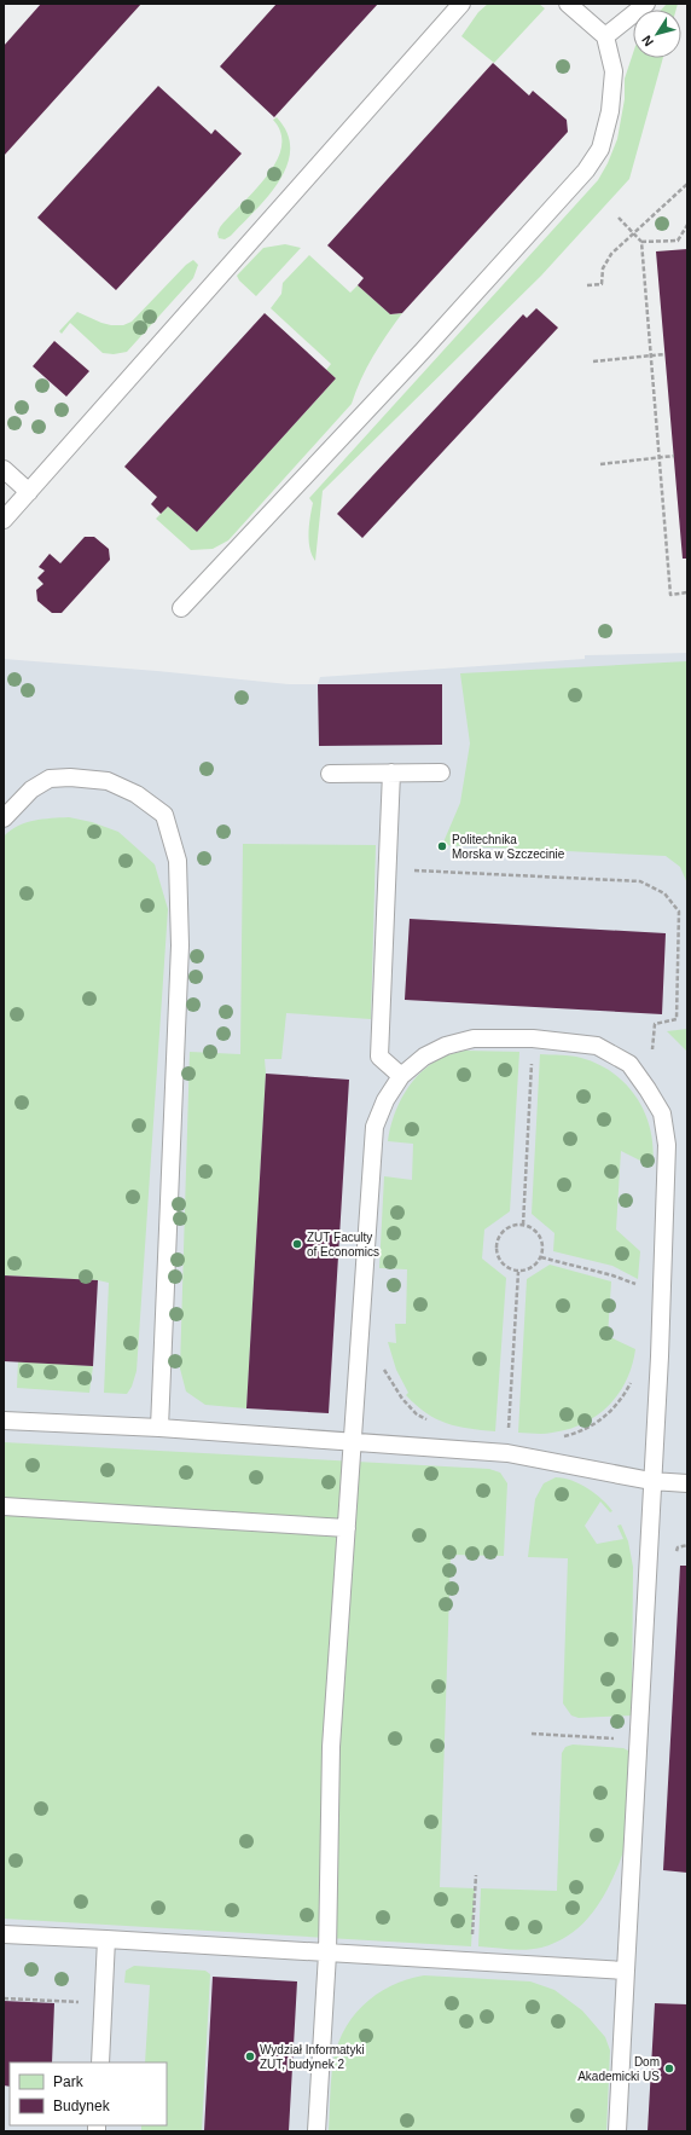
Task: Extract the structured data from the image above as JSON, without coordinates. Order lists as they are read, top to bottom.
{
  "places": [
    "Politechnika Morska w Szczecinie",
    "ZUT Faculty of Economics",
    "Wydział Informatyki ZUT, budynek 2",
    "Dom Akademicki US"
  ],
  "legend": ["Park", "Budynek"],
  "north": "bottom left"
}
